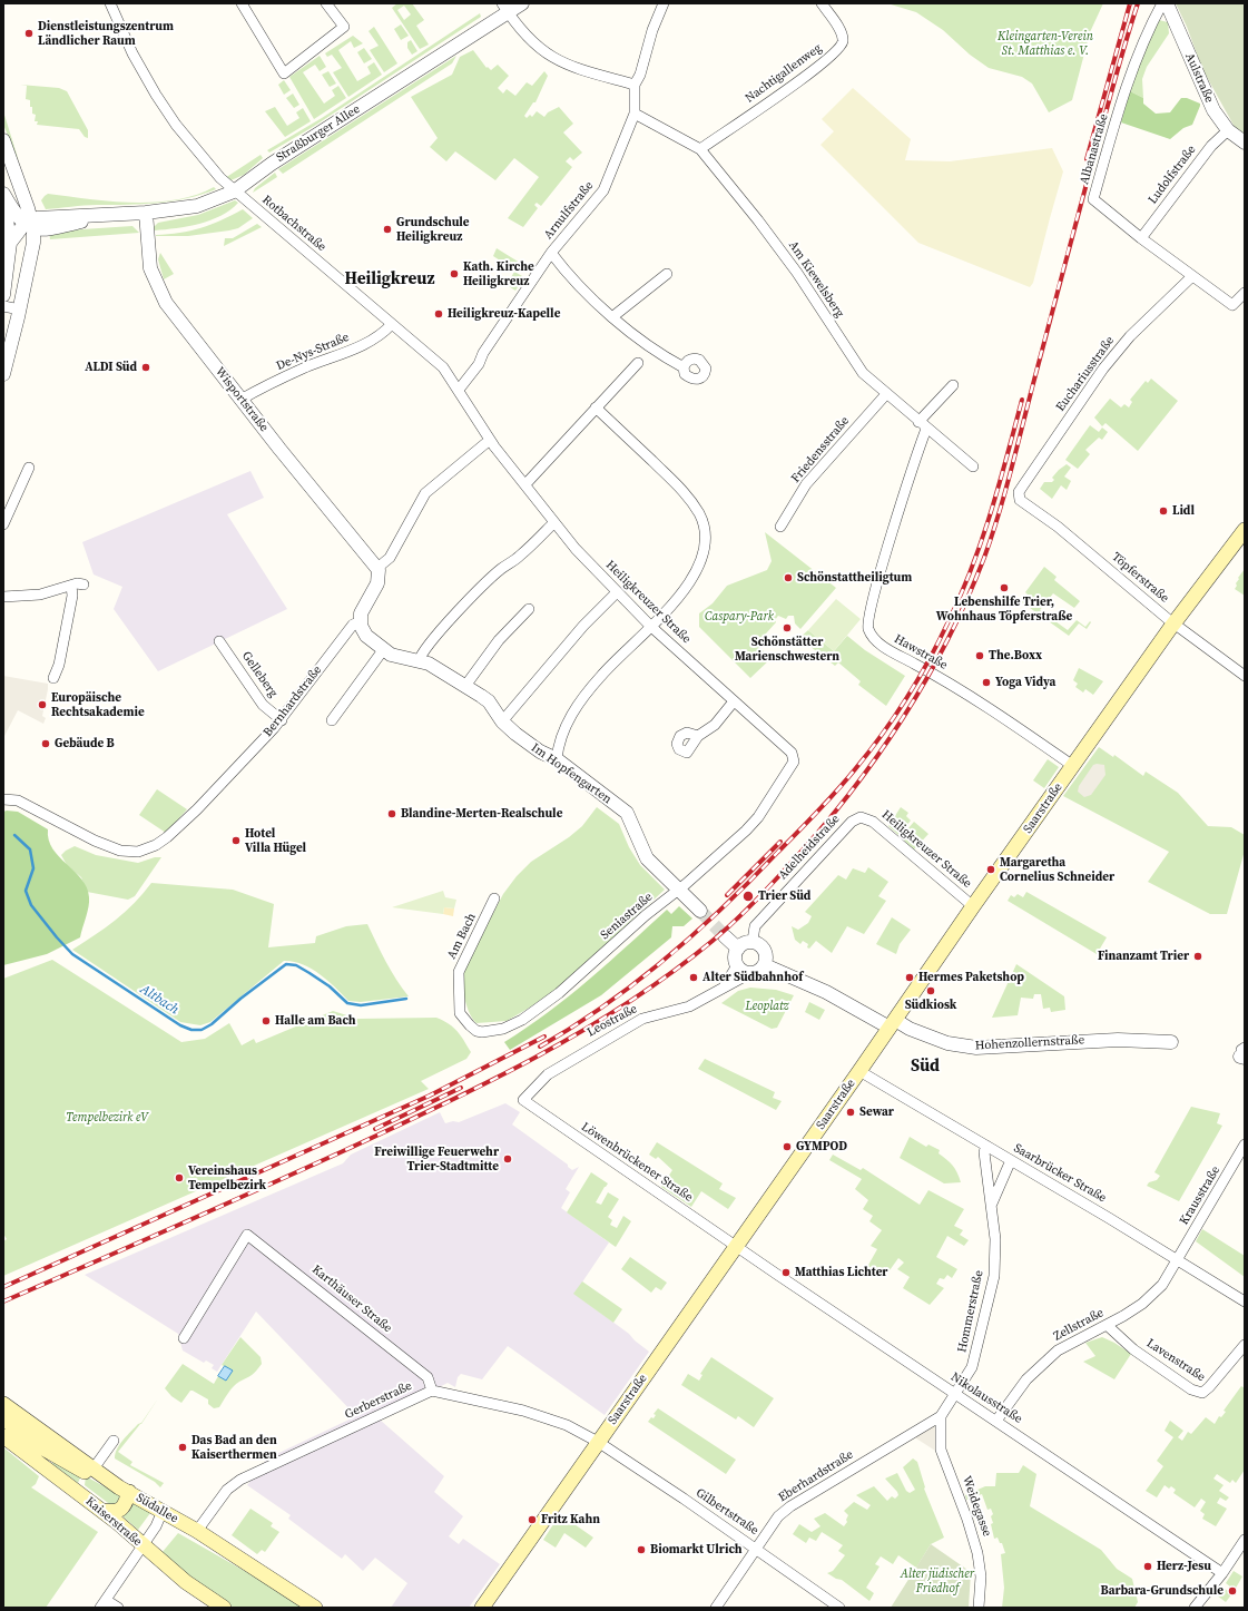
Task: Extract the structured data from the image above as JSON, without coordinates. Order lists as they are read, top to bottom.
{
  "streets": {
    "main road": ["Saarstraße", "Südallee", "Kaiserstraße"],
    "street": [
      "Nachtigallenweg",
      "Aulstraße",
      "Straßburger Allee",
      "Albanastraße",
      "Ludolfstraße",
      "Arnulfstraße",
      "Rotbachstraße",
      "Am Kiewelsberg",
      "De-Nys-Straße",
      "Euchariusstraße",
      "Wisportstraße",
      "Friedensstraße",
      "Töpferstraße",
      "Heiligkreuzer Straße",
      "Hawstraße",
      "Gelleberg",
      "Bernhardstraße",
      "Im Hopfengarten",
      "Adelheidstraße",
      "Seniastraße",
      "Am Bach",
      "Leostraße",
      "Hohenzollernstraße",
      "Löwenbrückener Straße",
      "Saarbrücker Straße",
      "Krausstraße",
      "Karthäuser Straße",
      "Hommerstraße",
      "Zellstraße",
      "Lavenstraße",
      "Nikolausstraße",
      "Gerberstraße",
      "Eberhardstraße",
      "Weidegasse",
      "Gilbertstraße"
    ]
  },
  "crossings": [
    ["Nachtigallenweg", "Am Kiewelsberg"],
    ["Aulstraße", "Ludolfstraße"],
    ["Straßburger Allee", "Rotbachstraße"],
    ["Straßburger Allee", "Wisportstraße"],
    ["Albanastraße", "Ludolfstraße"],
    ["Albanastraße", "Euchariusstraße"],
    ["Arnulfstraße", "Rotbachstraße"],
    ["Arnulfstraße", "Am Kiewelsberg"],
    ["Rotbachstraße", "De-Nys-Straße"],
    ["Rotbachstraße", "Heiligkreuzer Straße"],
    ["Am Kiewelsberg", "Friedensstraße"],
    ["Am Kiewelsberg", "Hawstraße"],
    ["De-Nys-Straße", "Wisportstraße"],
    ["Euchariusstraße", "Töpferstraße"],
    ["Töpferstraße", "Saarstraße"],
    ["Heiligkreuzer Straße", "Saarstraße"],
    ["Heiligkreuzer Straße", "Adelheidstraße"],
    ["Heiligkreuzer Straße", "Seniastraße"],
    ["Hawstraße", "Saarstraße"],
    ["Gelleberg", "Bernhardstraße"],
    ["Bernhardstraße", "Im Hopfengarten"],
    ["Im Hopfengarten", "Seniastraße"],
    ["Saarstraße", "Hohenzollernstraße"],
    ["Saarstraße", "Löwenbrückener Straße"],
    ["Saarstraße", "Saarbrücker Straße"],
    ["Saarstraße", "Nikolausstraße"],
    ["Saarstraße", "Gerberstraße"],
    ["Saarstraße", "Gilbertstraße"],
    ["Adelheidstraße", "Leostraße"],
    ["Adelheidstraße", "Hohenzollernstraße"],
    ["Seniastraße", "Am Bach"],
    ["Leostraße", "Hohenzollernstraße"],
    ["Leostraße", "Löwenbrückener Straße"],
    ["Löwenbrückener Straße", "Nikolausstraße"],
    ["Saarbrücker Straße", "Krausstraße"],
    ["Saarbrücker Straße", "Hommerstraße"],
    ["Saarbrücker Straße", "Zellstraße"],
    ["Krausstraße", "Zellstraße"],
    ["Karthäuser Straße", "Gerberstraße"],
    ["Hommerstraße", "Nikolausstraße"],
    ["Hommerstraße", "Eberhardstraße"],
    ["Zellstraße", "Lavenstraße"],
    ["Zellstraße", "Nikolausstraße"],
    ["Nikolausstraße", "Eberhardstraße"],
    ["Gerberstraße", "Südallee"],
    ["Gerberstraße", "Gilbertstraße"],
    ["Eberhardstraße", "Weidegasse"],
    ["Eberhardstraße", "Gilbertstraße"]
  ],
  "districts": ["Heiligkreuz", "Süd"],
  "water": ["Altbach"],
  "parks": [
    "Kleingarten-Verein St. Matthias e. V.",
    "Caspary-Park",
    "Leoplatz",
    "Tempelbezirk eV",
    "Alter jüdischer Friedhof"
  ],
  "places": [
    "Dienstleistungszentrum Ländlicher Raum",
    "Grundschule Heiligkreuz",
    "Kath. Kirche Heiligkreuz",
    "Heiligkreuz-Kapelle",
    "ALDI Süd",
    "Lidl",
    "Schönstattheiligtum",
    "Lebenshilfe Trier, Wohnhaus Töpferstraße",
    "Schönstätter Marienschwestern",
    "The.Boxx",
    "Yoga Vidya",
    "Europäische Rechtsakademie",
    "Gebäude B",
    "Blandine-Merten-Realschule",
    "Hotel Villa Hügel",
    "Margaretha Cornelius Schneider",
    "Trier Süd",
    "Finanzamt Trier",
    "Alter Südbahnhof",
    "Hermes Paketshop",
    "Südkiosk",
    "Halle am Bach",
    "Sewar",
    "GYMPOD",
    "Freiwillige Feuerwehr Trier-Stadtmitte",
    "Vereinshaus Tempelbezirk",
    "Matthias Lichter",
    "Das Bad an den Kaiserthermen",
    "Fritz Kahn",
    "Biomarkt Ulrich",
    "Herz-Jesu",
    "Barbara-Grundschule"
  ]
}
